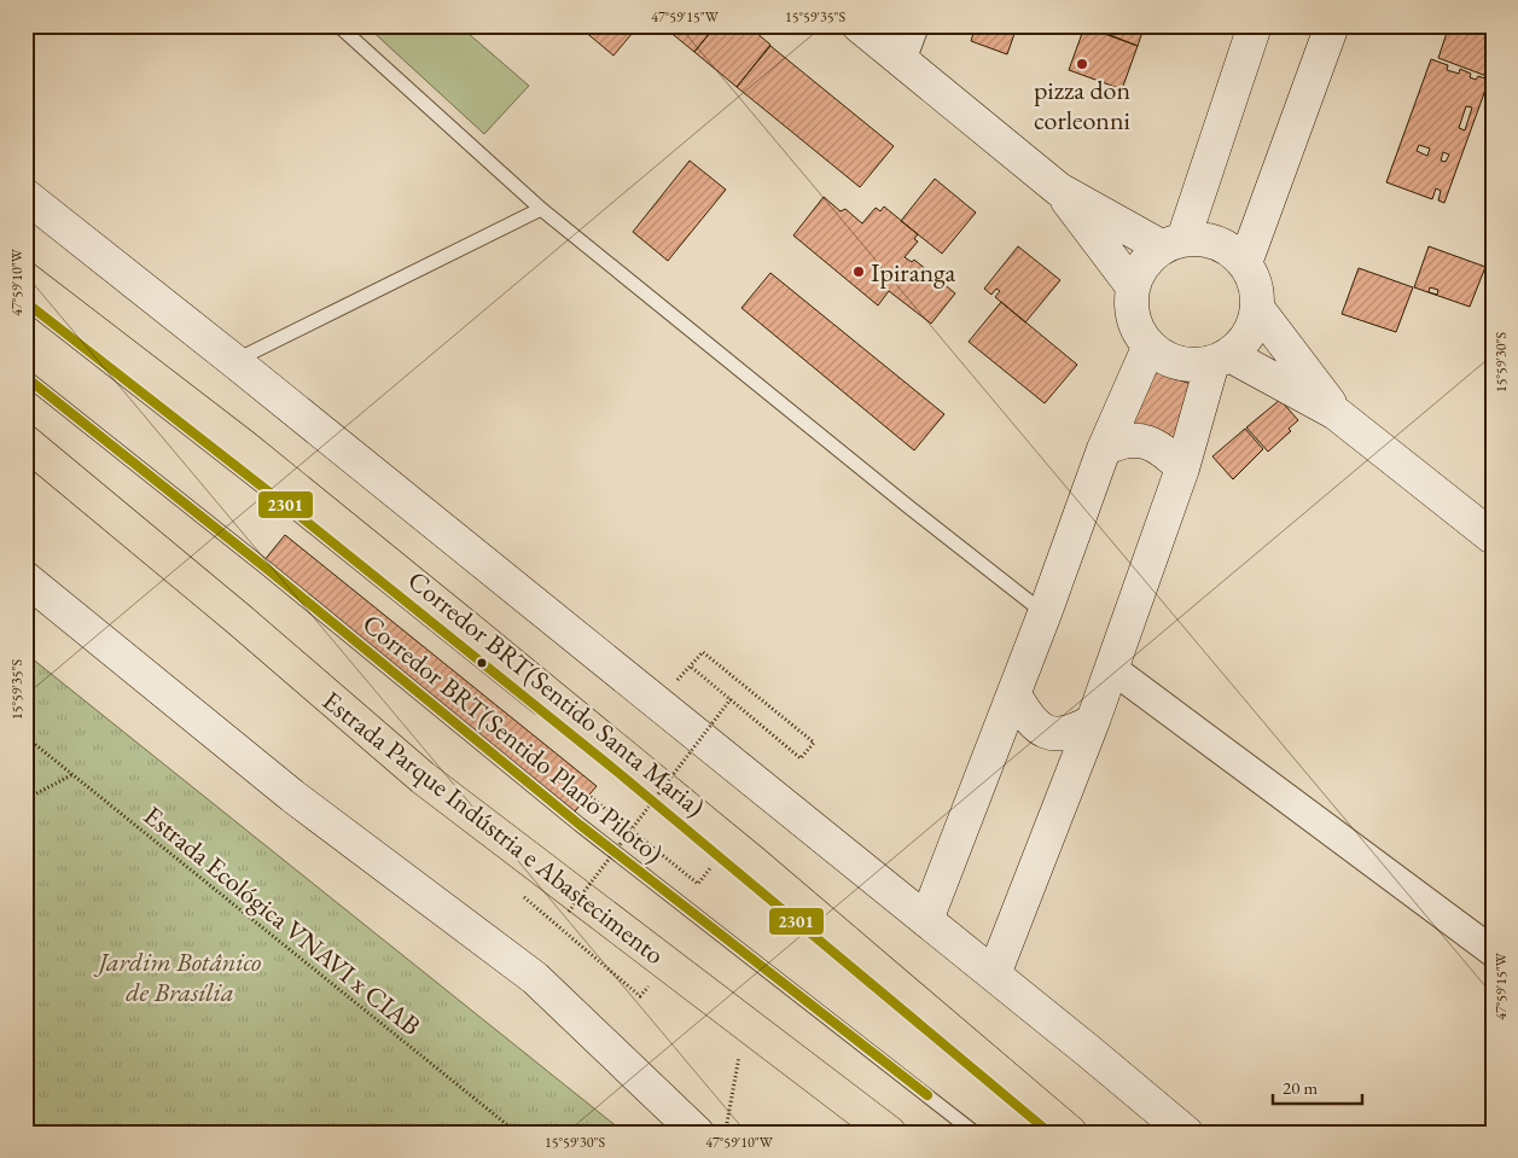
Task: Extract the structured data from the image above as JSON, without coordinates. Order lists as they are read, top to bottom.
{
  "streets": {
    "highway": ["Estrada Parque Indústria e Abastecimento"],
    "lane": ["Corredor BRT(Sentido Santa Maria)", "Corredor BRT(Sentido Plano Piloto)"],
    "path": ["Estrada Ecológica VNAVI x CIAB"]
  },
  "parks": ["Jardim Botânico de Brasília"],
  "places": ["pizza don corleonni", "Ipiranga"],
  "lines": ["transit line 2301"],
  "scale_bar": "20 m",
  "coordinates": [
    "47°59'15\"W",
    "15°59'35\"S",
    "47°59'10\"W",
    "15°59'30\"S"
  ]
}
